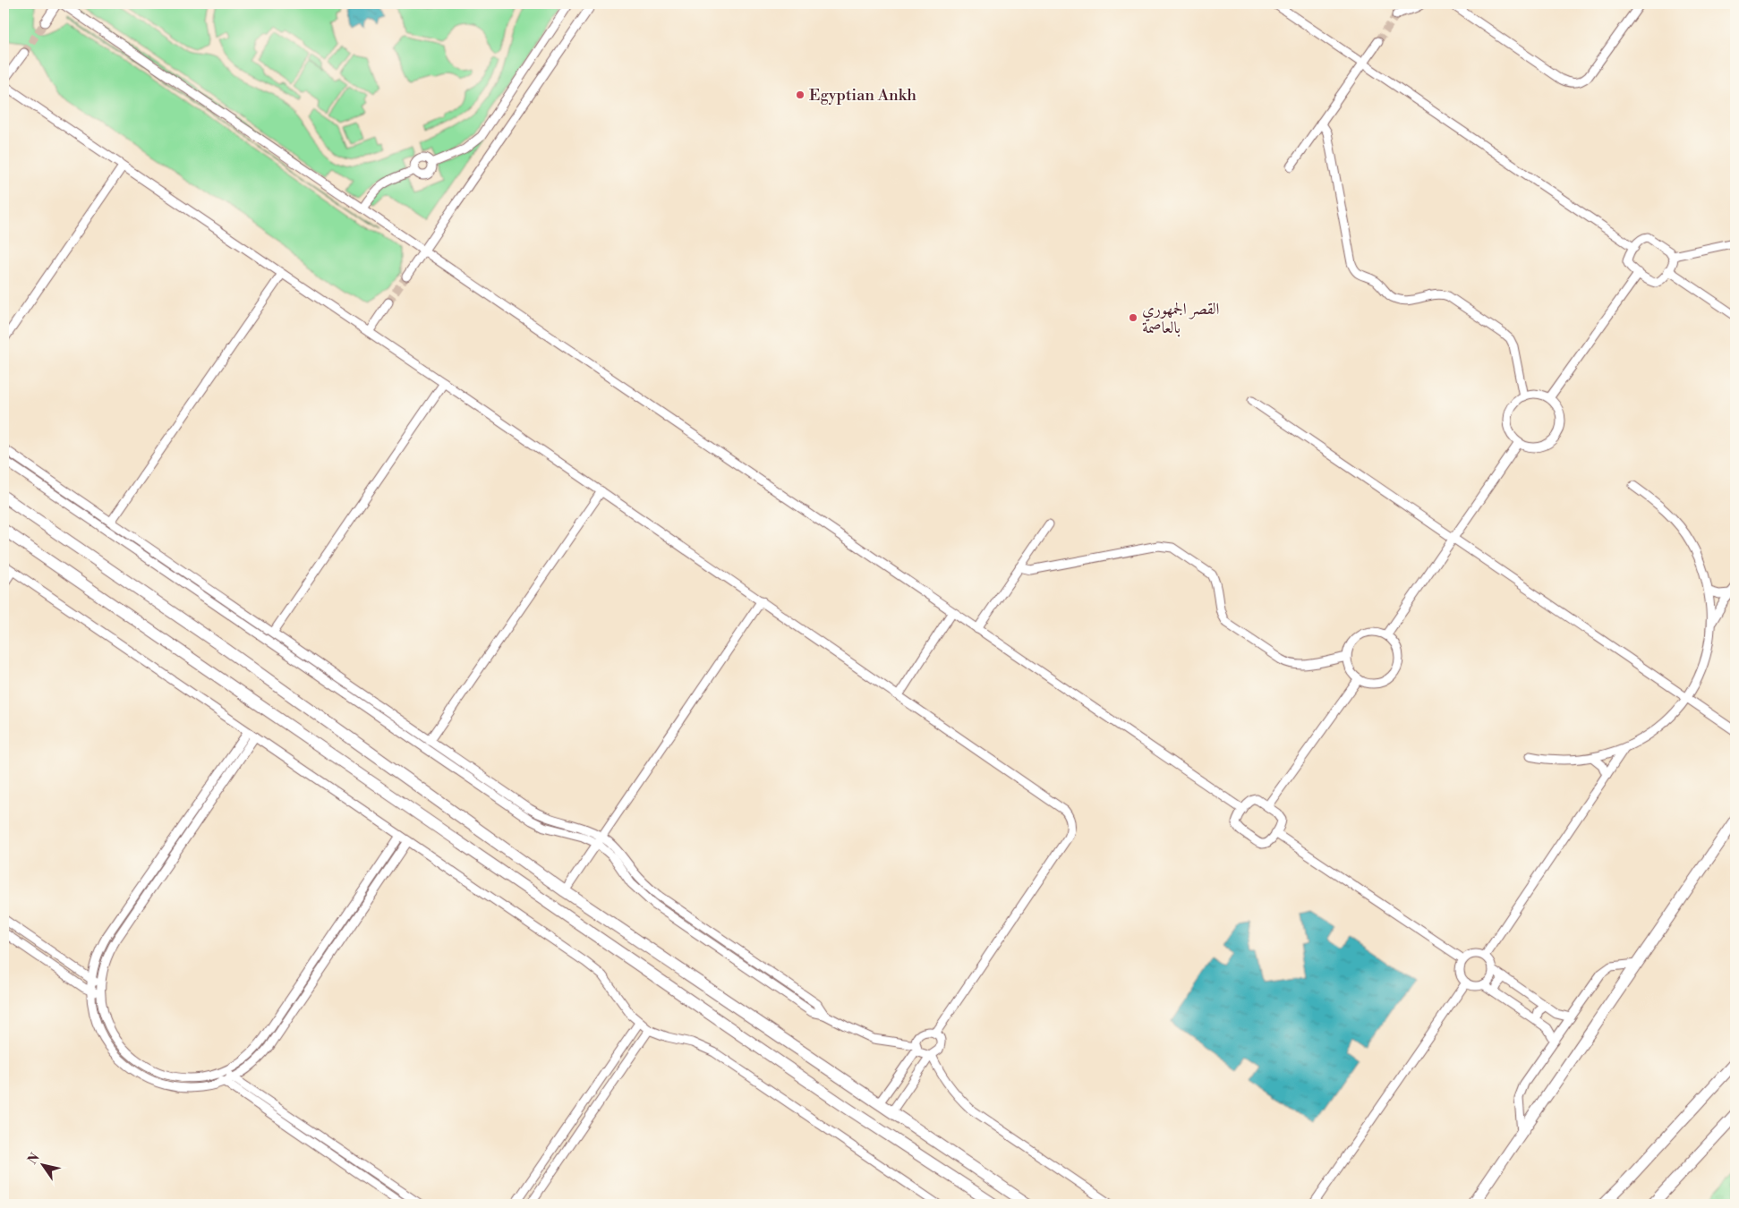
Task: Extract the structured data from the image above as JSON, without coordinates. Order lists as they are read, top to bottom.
{
  "places": ["Egyptian Ankh", "القصر الجمهوري بالعاصمة"],
  "north": "top left"
}
